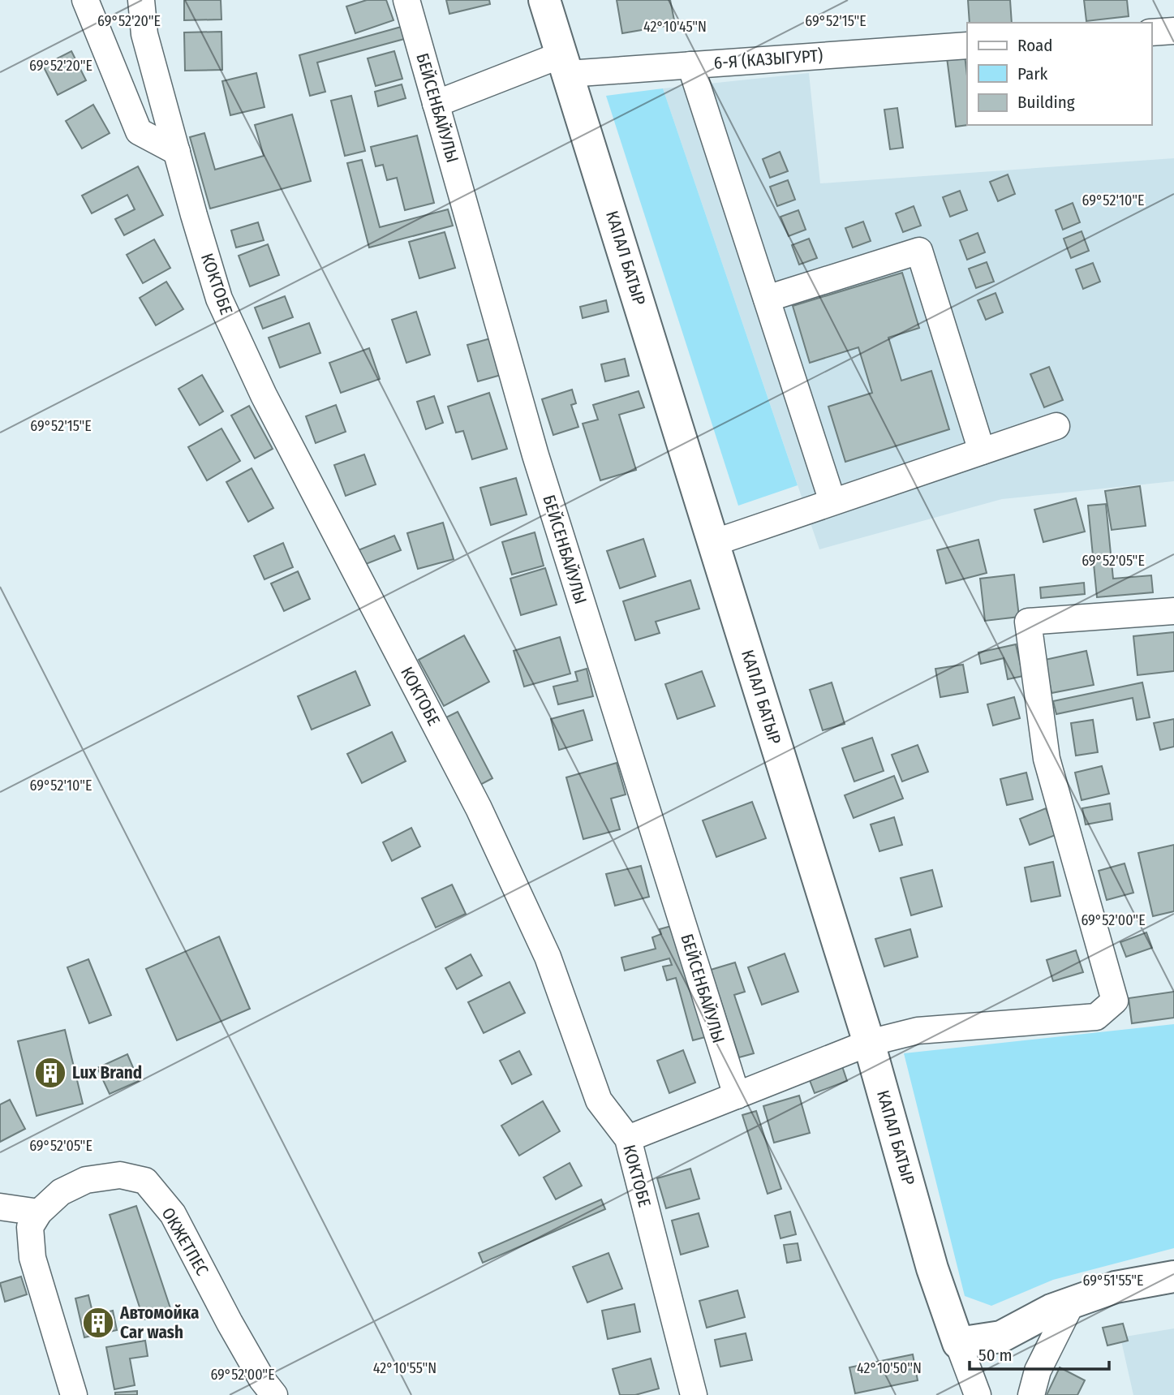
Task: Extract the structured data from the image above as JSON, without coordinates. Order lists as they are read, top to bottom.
{
  "streets": {
    "main road": ["КАПАЛ БАТЫР"],
    "street": [
      "6-Я (КАЗЫГУРТ)",
      "БЕЙСЕНБАЙУЛЫ",
      "КОКТОБЕ",
      "ОКЖЕТПЕС"
    ]
  },
  "crossings": [
    ["6-Я (КАЗЫГУРТ)", "БЕЙСЕНБАЙУЛЫ"],
    ["6-Я (КАЗЫГУРТ)", "КАПАЛ БАТЫР"]
  ],
  "places": {
    "building": ["Lux Brand", "Автомойка Car wash"]
  },
  "legend": ["Road", "Park", "Building"],
  "scale_bar": "50 m",
  "coordinates": [
    "69°52'15\"E",
    "69°52'20\"E",
    "42°10'45\"N",
    "69°52'10\"E",
    "69°52'05\"E",
    "69°52'00\"E",
    "69°51'55\"E",
    "42°10'55\"N",
    "42°10'50\"N"
  ]
}
